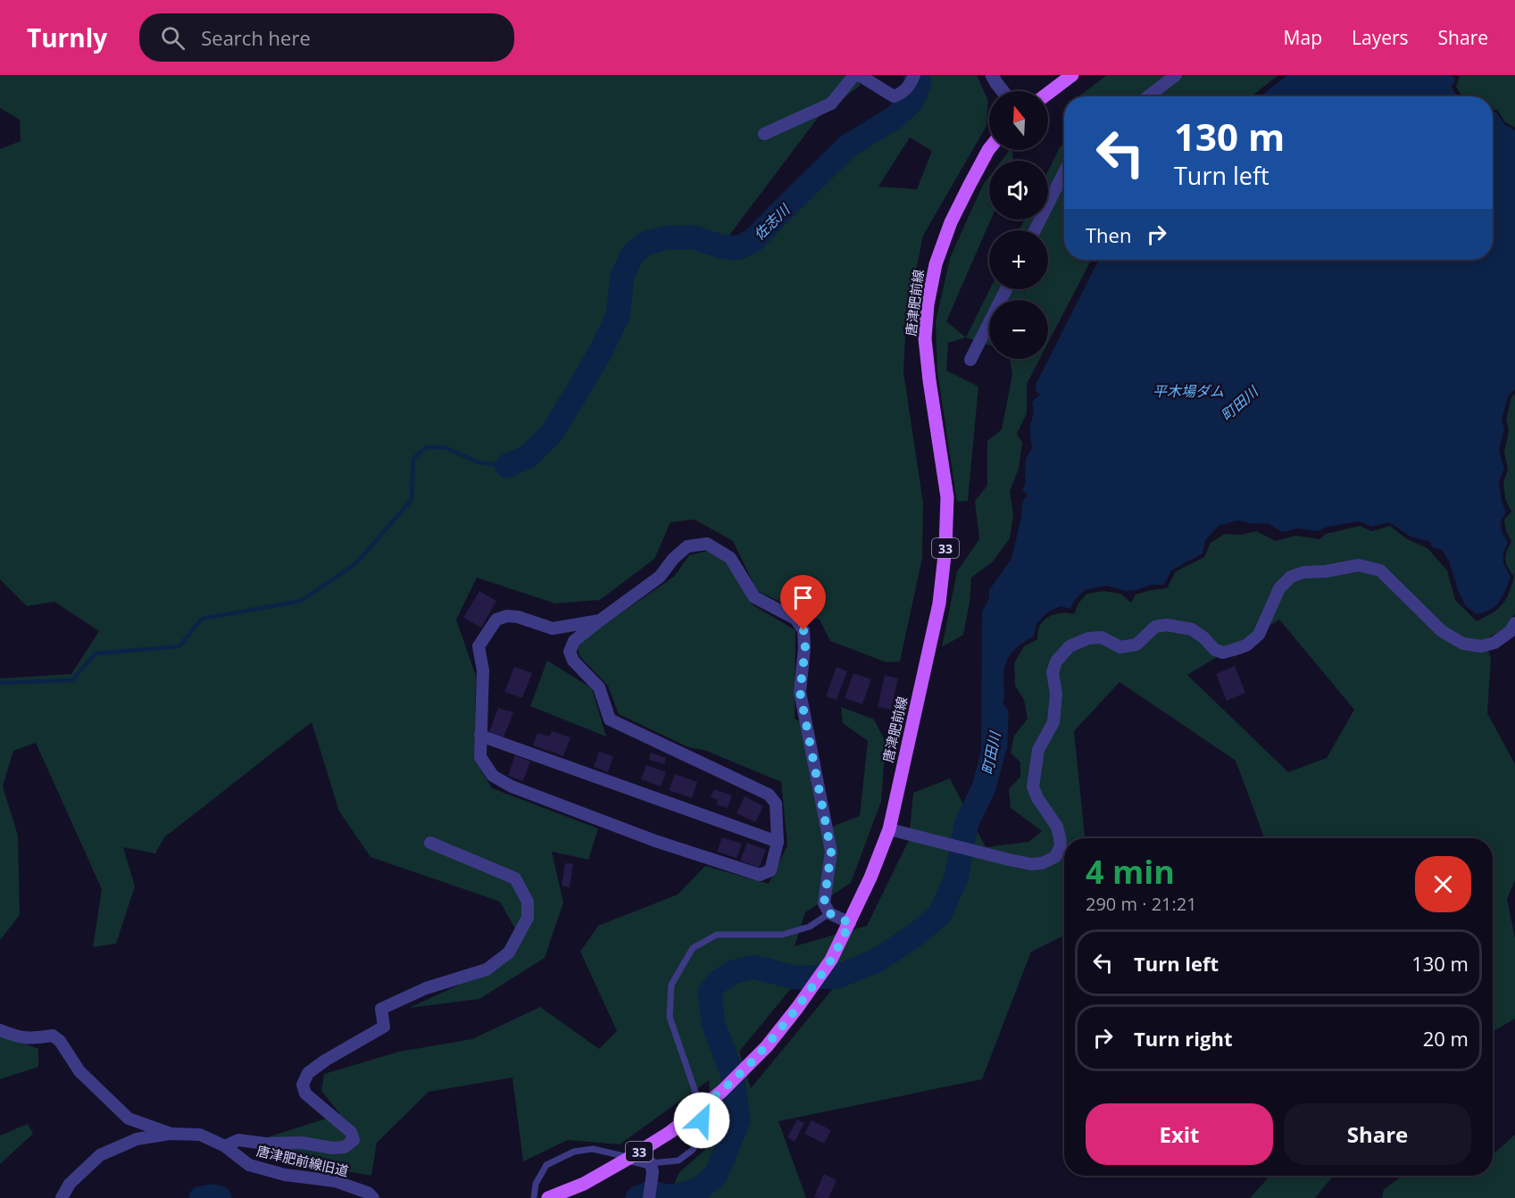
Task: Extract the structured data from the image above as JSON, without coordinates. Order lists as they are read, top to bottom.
{
  "streets": {
    "main road": ["唐津肥前線", "33"],
    "street": ["唐津肥前線旧道"]
  },
  "water": ["佐志川", "平木場ダム", "町田川"],
  "north": "top",
  "page": {
    "header": "Turnly",
    "search": "Search here",
    "nav": ["Map", "Layers", "Share"],
    "map_buttons": ["+", "−"],
    "turn": ["130 m", "Turn left"],
    "then": "Then",
    "heading": ["4 min", "290 m · 21:21"],
    "list": [
      {
        "name": "Turn left",
        "value": "130 m"
      },
      {
        "name": "Turn right",
        "value": "20 m"
      }
    ],
    "buttons": ["Exit", "Share"]
  }
}
